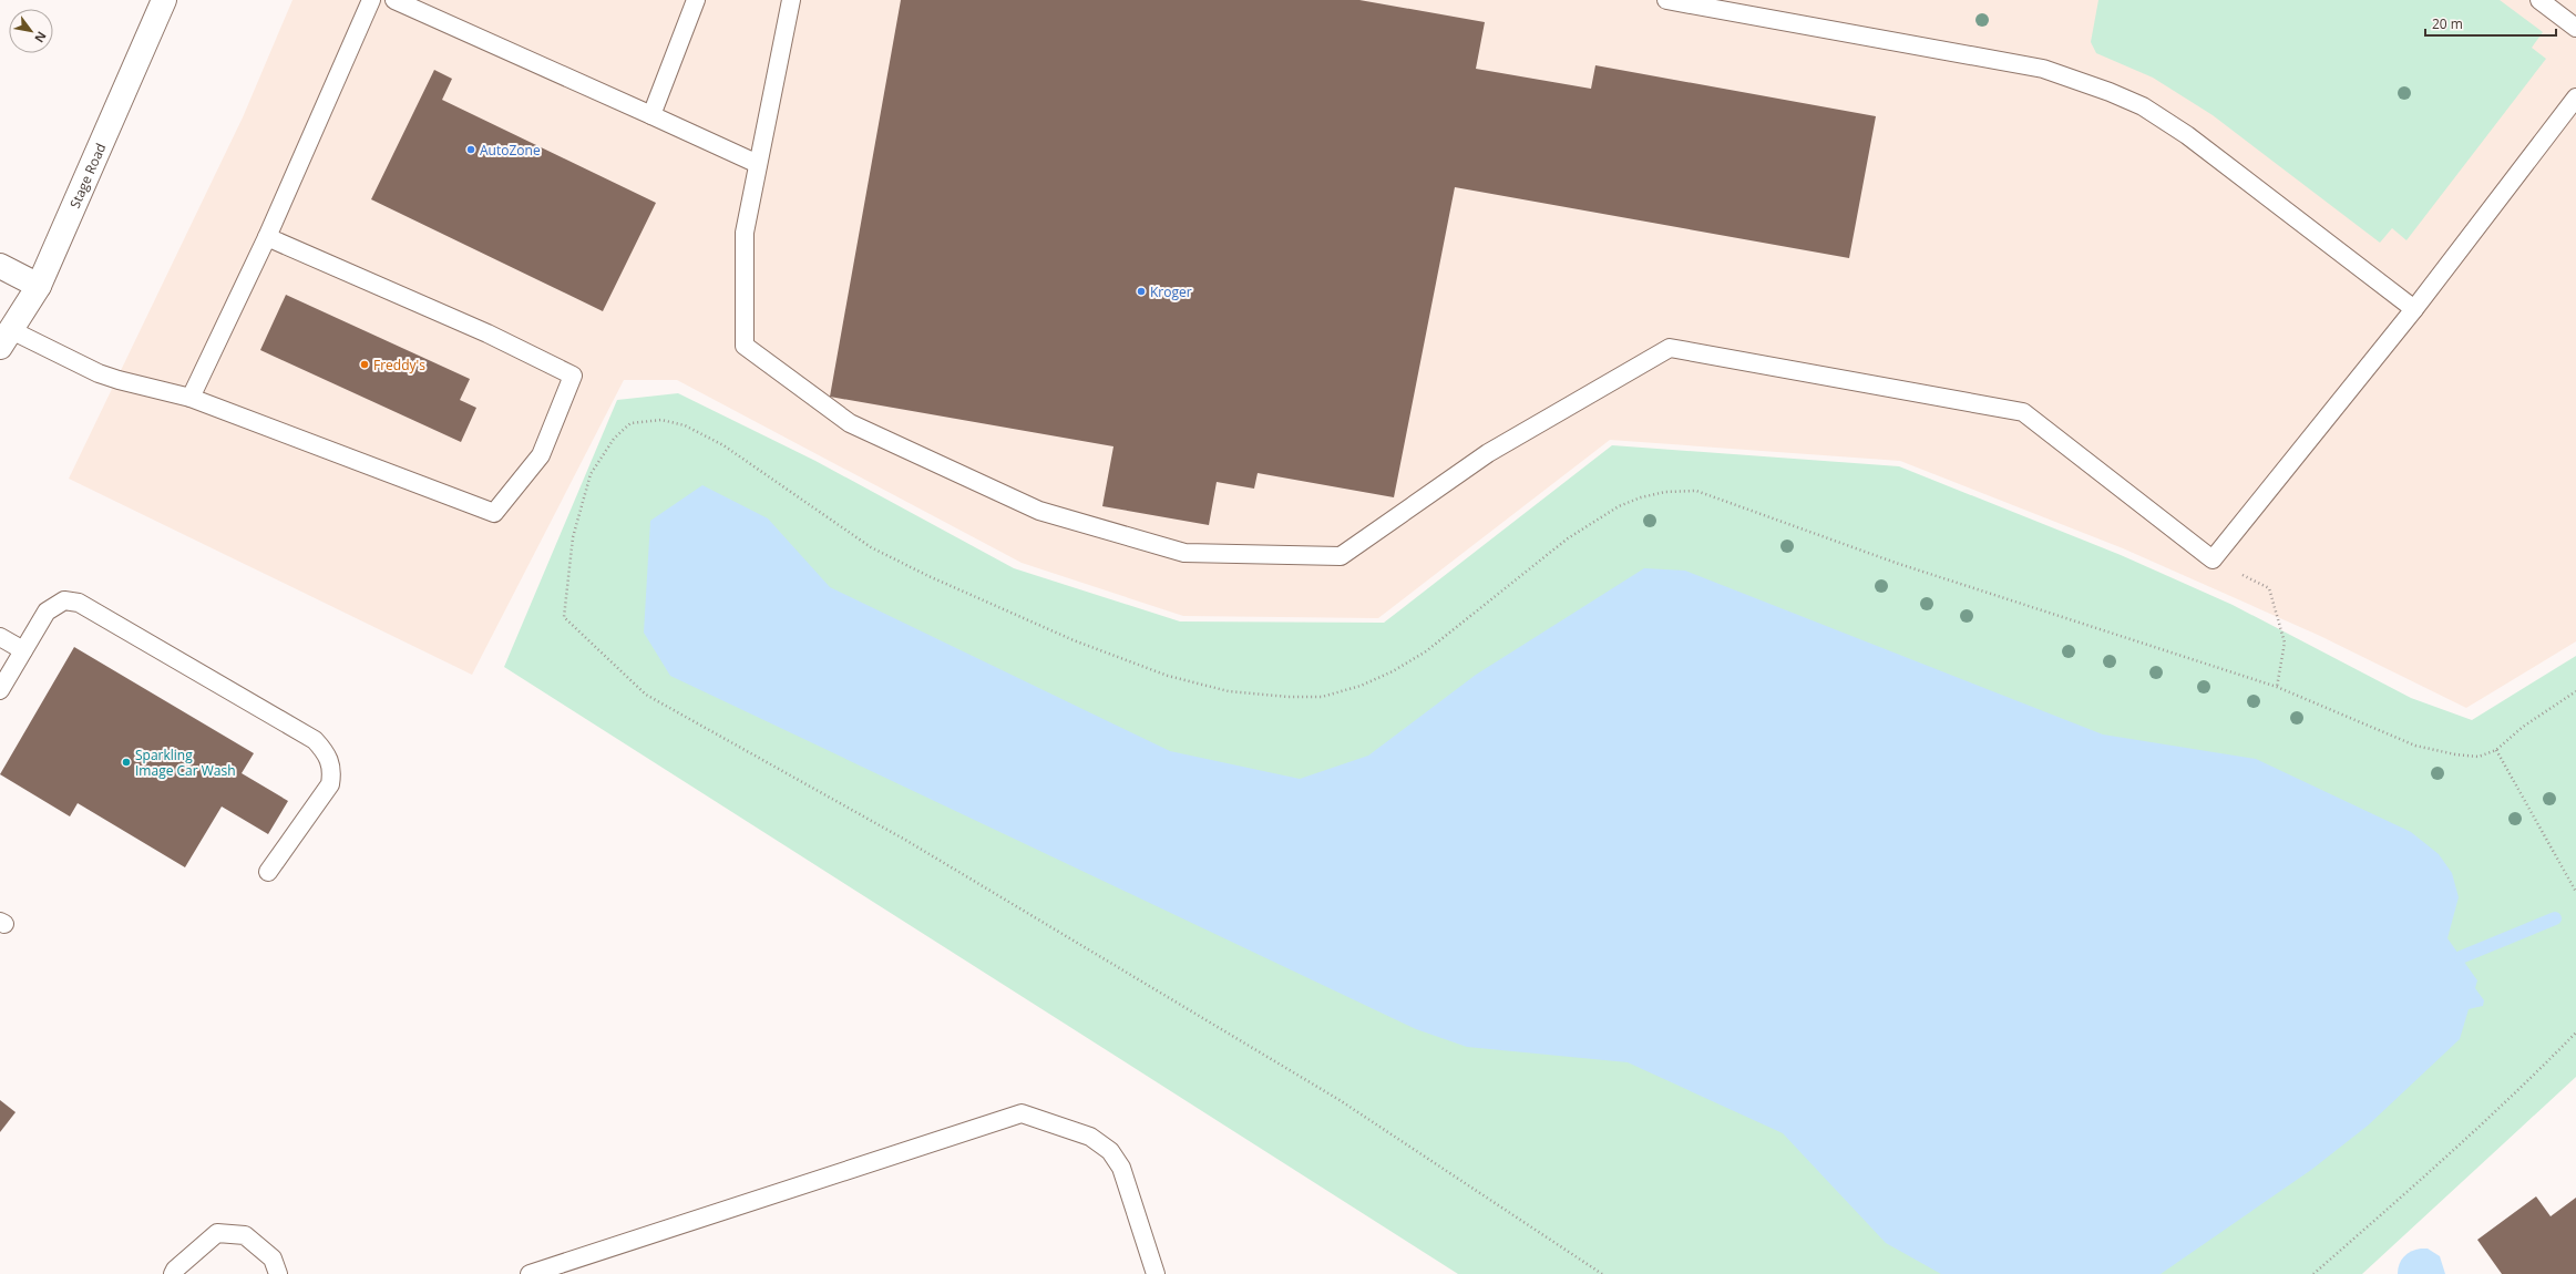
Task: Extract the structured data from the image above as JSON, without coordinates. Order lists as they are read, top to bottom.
{
  "streets": {
    "main road": ["Stage Road"]
  },
  "places": [
    "AutoZone",
    "Kroger",
    "Freddy's",
    "Sparkling Image Car Wash"
  ],
  "scale_bar": "20 m",
  "north": "bottom right"
}
